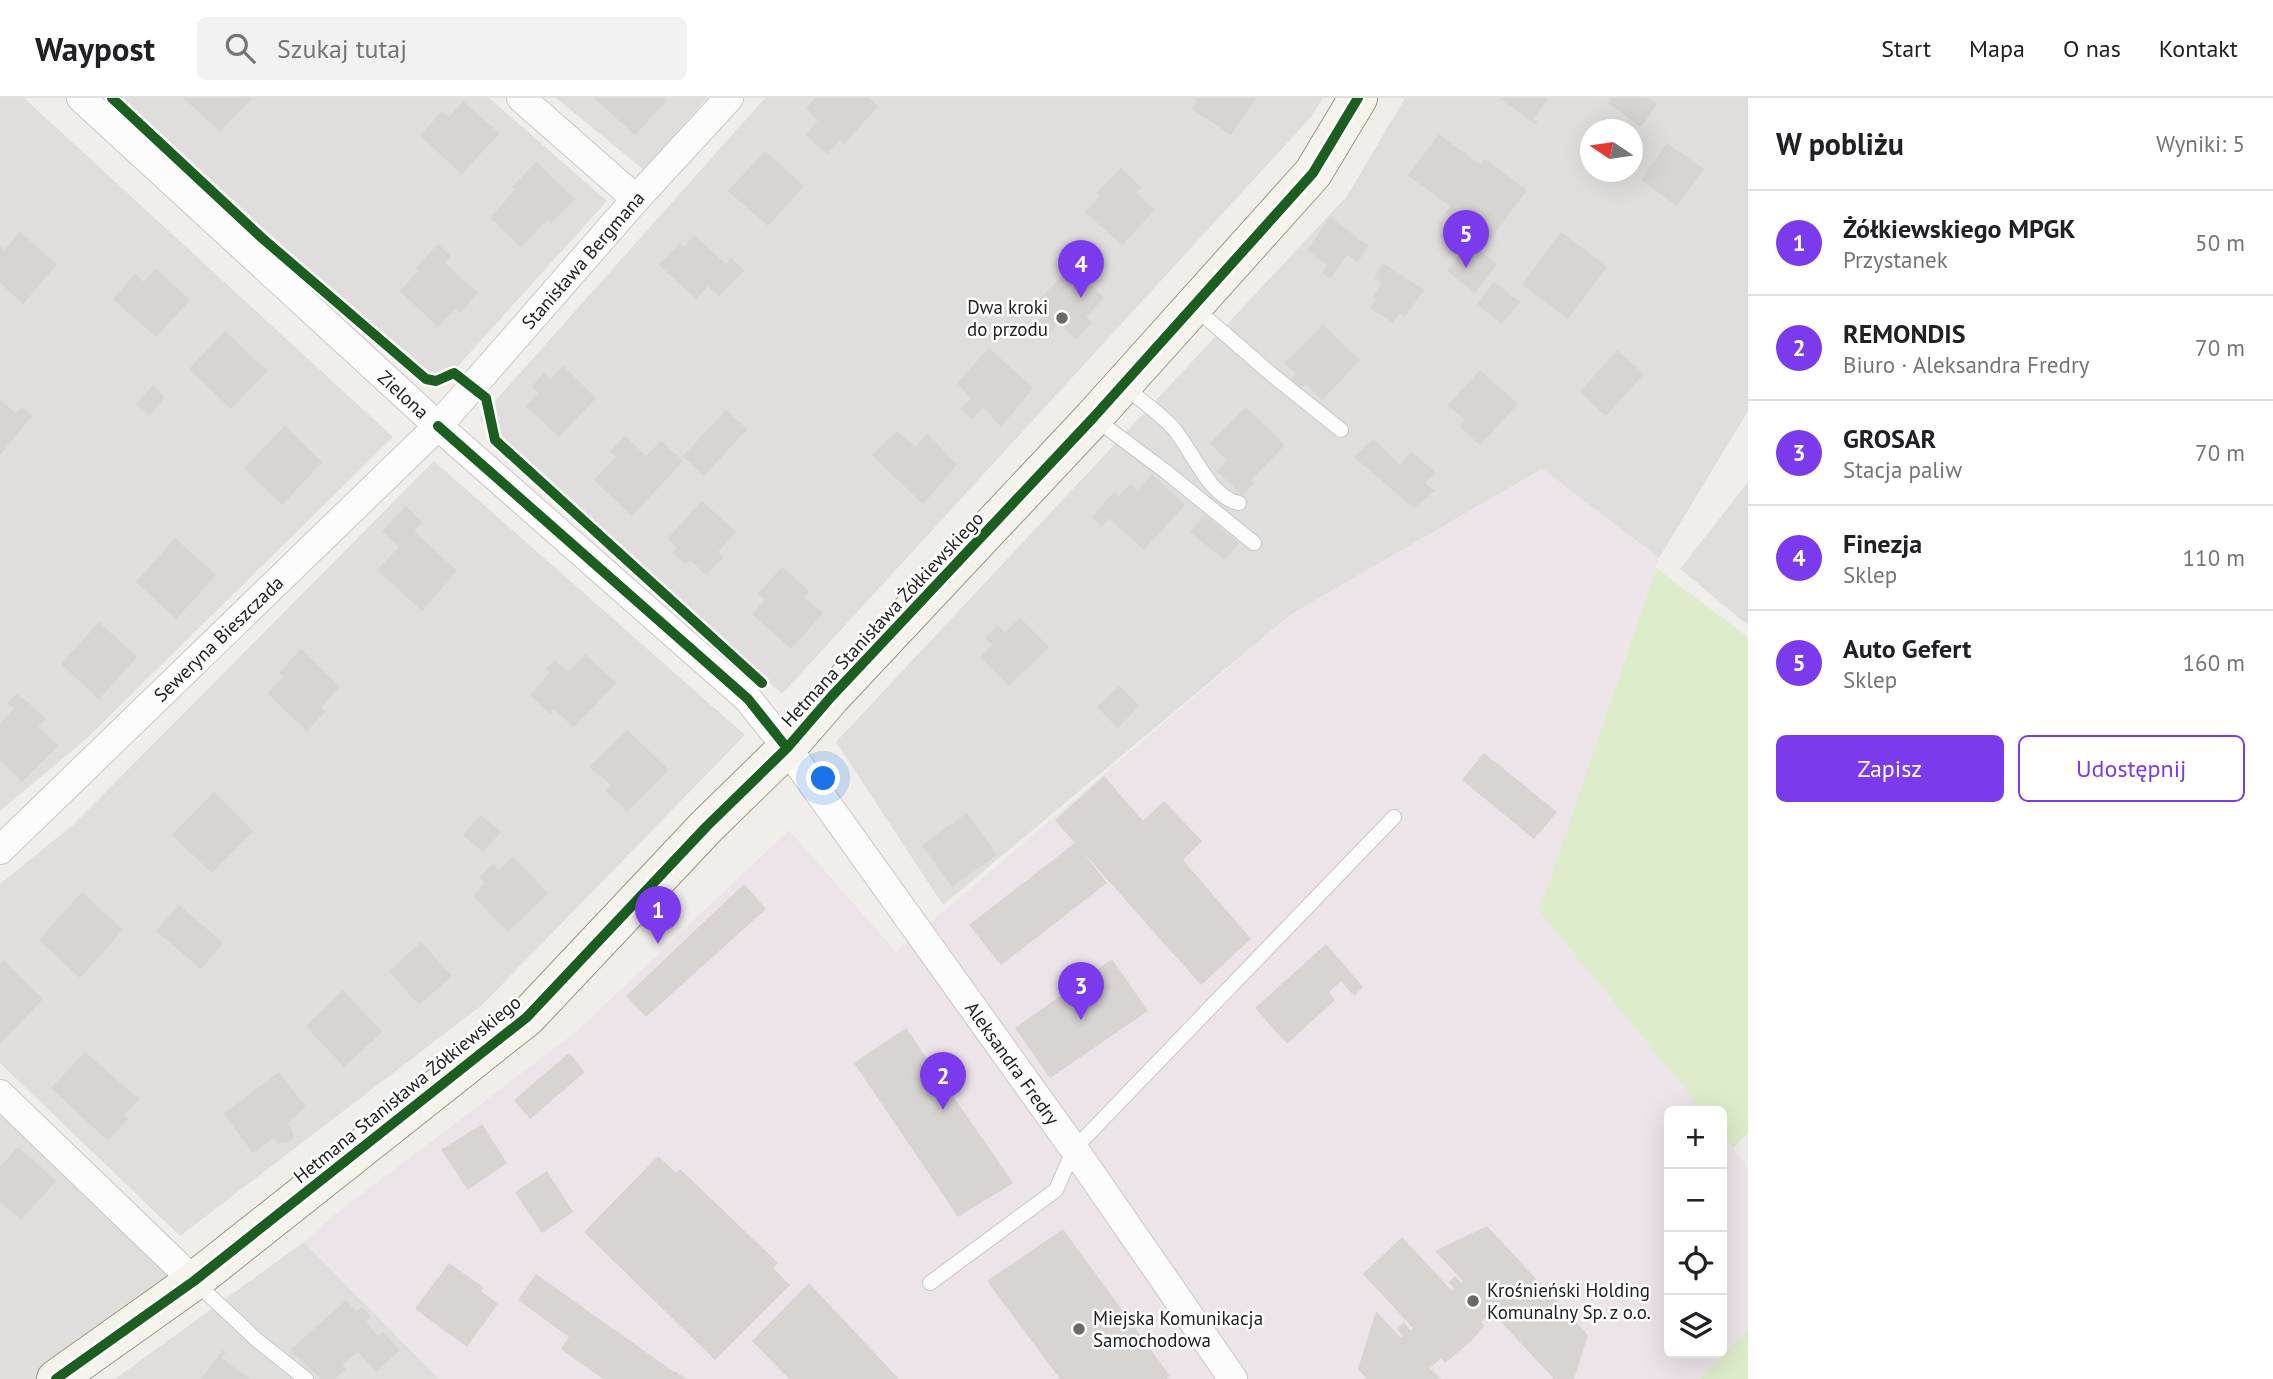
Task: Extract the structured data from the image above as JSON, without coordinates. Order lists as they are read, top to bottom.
{
  "streets": {
    "street": [
      "Stanisława Bergmana",
      "Zielona",
      "Hetmana Stanisława Żółkiewskiego",
      "Seweryna Bieszczada",
      "Aleksandra Fredry"
    ]
  },
  "crossings": [
    ["Stanisława Bergmana", "Zielona"],
    ["Stanisława Bergmana", "Seweryna Bieszczada"],
    ["Zielona", "Hetmana Stanisława Żółkiewskiego"],
    ["Zielona", "Seweryna Bieszczada"],
    ["Zielona", "Aleksandra Fredry"],
    ["Hetmana Stanisława Żółkiewskiego", "Aleksandra Fredry"]
  ],
  "places": ["Dwa kroki do przodu", "Krośnieński Holding Komunalny Sp. z o.o.", "Miejska Komunikacja Samochodowa"],
  "north": "left",
  "page": {
    "header": "Waypost",
    "search": "Szukaj tutaj",
    "nav": [
      "Start",
      "Mapa",
      "O nas",
      "Kontakt"
    ],
    "heading": ["W pobliżu", "Wyniki: 5"],
    "list": [
      {
        "mark": "1",
        "name": "Żółkiewskiego MPGK",
        "note": "Przystanek",
        "value": "50 m"
      },
      {
        "mark": "2",
        "name": "REMONDIS",
        "note": "Biuro · Aleksandra Fredry",
        "value": "70 m"
      },
      {
        "mark": "3",
        "name": "GROSAR",
        "note": "Stacja paliw",
        "value": "70 m"
      },
      {
        "mark": "4",
        "name": "Finezja",
        "note": "Sklep",
        "value": "110 m"
      },
      {
        "mark": "5",
        "name": "Auto Gefert",
        "note": "Sklep",
        "value": "160 m"
      }
    ],
    "pins": [
      "5",
      "4",
      "1",
      "3",
      "2"
    ],
    "buttons": ["Zapisz", "Udostępnij"],
    "map_buttons": ["+", "−"]
  }
}
